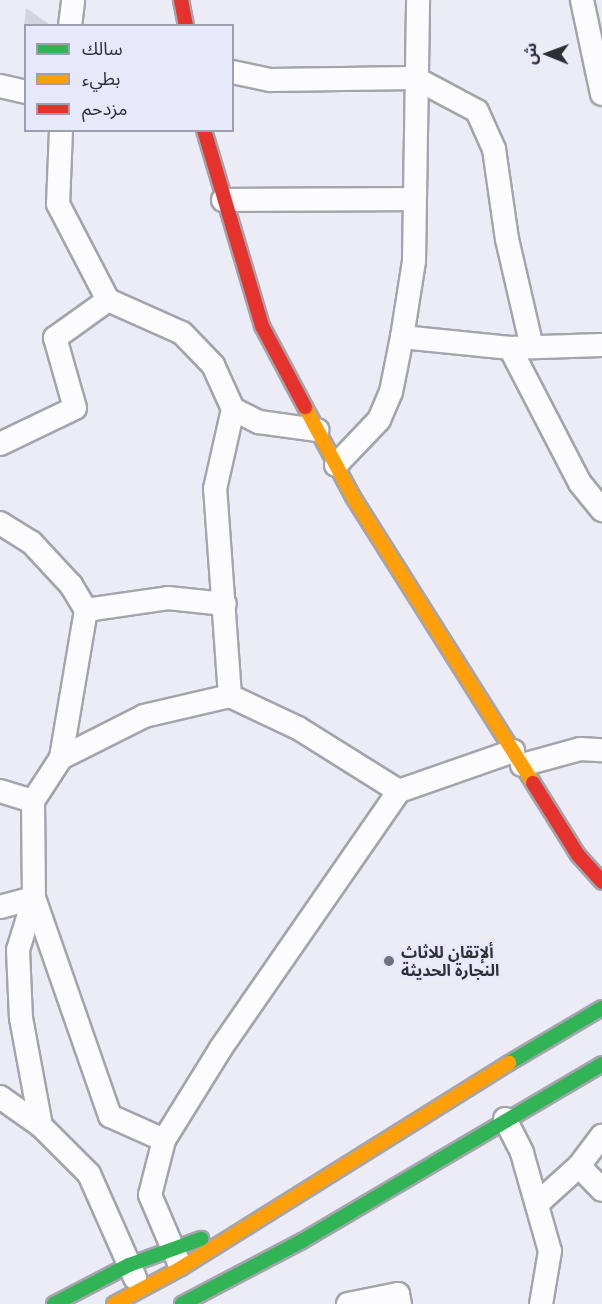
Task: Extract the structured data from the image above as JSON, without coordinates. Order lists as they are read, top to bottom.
{
  "places": ["ألإتقان للاثاث النجارة الحديثة"],
  "legend": ["سالك", "بطيء", "مزدحم"],
  "north": "left"
}
